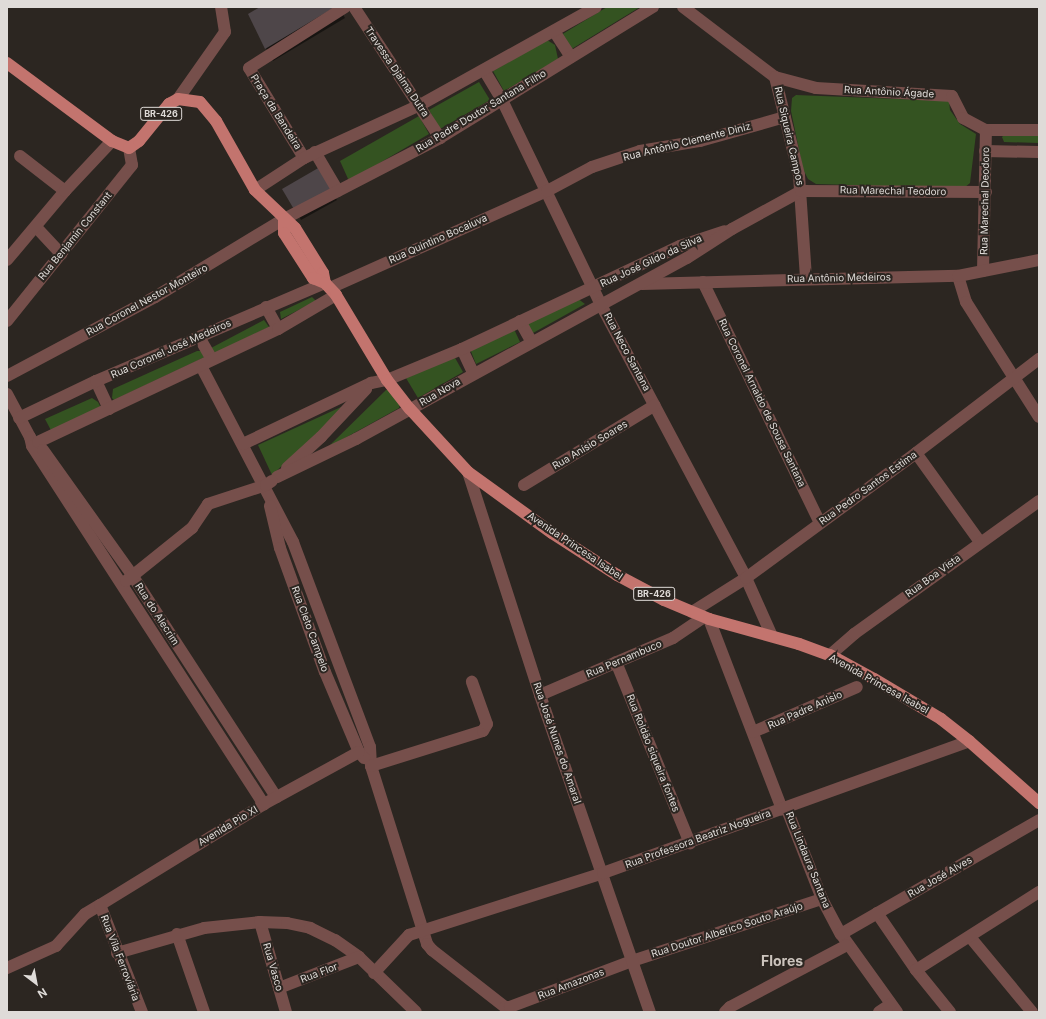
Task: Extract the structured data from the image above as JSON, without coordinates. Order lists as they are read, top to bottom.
{
  "streets": {
    "main road": ["BR-426", "Avenida Princesa Isabel"],
    "street": [
      "Travessa Djalma Dutra",
      "Rua Antônio Ágade",
      "Rua Padre Doutor Santana Filho",
      "Praça da Bandeira",
      "Rua Siqueira Campos",
      "Rua Antônio Clemente Diniz",
      "Rua Marechal Teodoro",
      "Rua Marechal Deodoro",
      "Rua Benjamin Constant",
      "Rua Quintino Bocaiuva",
      "Rua José Gildo da Silva",
      "Rua Antônio Medeiros",
      "Rua Coronel Nestor Monteiro",
      "Rua Coronel José Medeiros",
      "Rua Neco Santana",
      "Rua Nova",
      "Rua Coronel Arnaldo de Sousa Santana",
      "Rua Anísio Soares",
      "Rua Pedro Santos Estima",
      "Rua Boa Vista",
      "Rua do Alecrim",
      "Rua Cleto Campelo",
      "Rua Pernambuco",
      "Rua Padre Anisio",
      "Rua José Nunes do Amaral",
      "Rua Roldão siqueira fontes",
      "Avenida Pio XI",
      "Rua Professora Beatriz Nogueira",
      "Rua Lindaura Santana",
      "Rua José Alves",
      "Rua Doutor Alberico Souto Araújo",
      "Rua Vila Ferroviária",
      "Rua Vasco",
      "Rua Flor",
      "Rua Amazonas"
    ]
  },
  "crossings": [
    ["Travessa Djalma Dutra", "Rua Padre Doutor Santana Filho"],
    ["Rua Antônio Ágade", "Rua Siqueira Campos"],
    ["Rua Antônio Ágade", "Rua Marechal Deodoro"],
    ["Rua Padre Doutor Santana Filho", "Rua Coronel Nestor Monteiro"],
    ["Rua Padre Doutor Santana Filho", "Rua Neco Santana"],
    ["Rua Padre Doutor Santana Filho", "Avenida Princesa Isabel"],
    ["BR-426", "Rua Benjamin Constant"],
    ["BR-426", "Avenida Princesa Isabel"],
    ["Rua Siqueira Campos", "Rua Antônio Clemente Diniz"],
    ["Rua Siqueira Campos", "Rua Marechal Teodoro"],
    ["Rua Siqueira Campos", "Rua José Gildo da Silva"],
    ["Rua Siqueira Campos", "Rua Antônio Medeiros"],
    ["Rua Antônio Clemente Diniz", "Rua Quintino Bocaiuva"],
    ["Rua Antônio Clemente Diniz", "Rua Neco Santana"],
    ["Rua Marechal Teodoro", "Rua Marechal Deodoro"],
    ["Rua Marechal Teodoro", "Rua José Gildo da Silva"],
    ["Rua Marechal Deodoro", "Rua Antônio Medeiros"],
    ["Rua Quintino Bocaiuva", "Rua Coronel José Medeiros"],
    ["Rua Quintino Bocaiuva", "Rua Neco Santana"],
    ["Rua Quintino Bocaiuva", "Avenida Princesa Isabel"],
    ["Rua José Gildo da Silva", "Rua Antônio Medeiros"],
    ["Rua José Gildo da Silva", "Rua Neco Santana"],
    ["Rua José Gildo da Silva", "Rua Nova"],
    ["Rua Antônio Medeiros", "Rua Coronel Arnaldo de Sousa Santana"],
    ["Rua Coronel Nestor Monteiro", "Avenida Princesa Isabel"],
    ["Rua Coronel José Medeiros", "Avenida Princesa Isabel"],
    ["Rua Coronel José Medeiros", "Rua do Alecrim"],
    ["Rua Neco Santana", "Rua Nova"],
    ["Rua Neco Santana", "Rua Anísio Soares"],
    ["Rua Neco Santana", "Rua Pedro Santos Estima"],
    ["Rua Neco Santana", "Avenida Princesa Isabel"],
    ["Rua Nova", "Avenida Princesa Isabel"],
    ["Rua Nova", "Rua do Alecrim"],
    ["Rua Nova", "Rua Cleto Campelo"],
    ["Rua Coronel Arnaldo de Sousa Santana", "Rua Pedro Santos Estima"],
    ["Rua Pedro Santos Estima", "Avenida Princesa Isabel"],
    ["Avenida Princesa Isabel", "Rua Boa Vista"],
    ["Avenida Princesa Isabel", "Rua Pernambuco"],
    ["Avenida Princesa Isabel", "Rua José Nunes do Amaral"],
    ["Avenida Princesa Isabel", "Rua Professora Beatriz Nogueira"],
    ["Avenida Princesa Isabel", "Rua Lindaura Santana"],
    ["Rua do Alecrim", "Avenida Pio XI"],
    ["Rua Cleto Campelo", "Avenida Pio XI"],
    ["Rua Cleto Campelo", "Rua Professora Beatriz Nogueira"],
    ["Rua Cleto Campelo", "Rua Amazonas"],
    ["Rua Pernambuco", "Rua José Nunes do Amaral"],
    ["Rua Pernambuco", "Rua Roldão siqueira fontes"],
    ["Rua Pernambuco", "Rua Lindaura Santana"],
    ["Rua Padre Anisio", "Rua Lindaura Santana"],
    ["Rua José Nunes do Amaral", "Rua Professora Beatriz Nogueira"],
    ["Rua José Nunes do Amaral", "Rua Doutor Alberico Souto Araújo"],
    ["Rua José Nunes do Amaral", "Rua Amazonas"],
    ["Rua Roldão siqueira fontes", "Rua Professora Beatriz Nogueira"],
    ["Avenida Pio XI", "Rua Vila Ferroviária"],
    ["Rua Professora Beatriz Nogueira", "Rua Lindaura Santana"],
    ["Rua Lindaura Santana", "Rua José Alves"],
    ["Rua Lindaura Santana", "Rua Doutor Alberico Souto Araújo"],
    ["Rua Doutor Alberico Souto Araújo", "Rua Amazonas"],
    ["Rua Vasco", "Rua Flor"]
  ],
  "districts": ["Flores"],
  "north": "bottom right"
}
